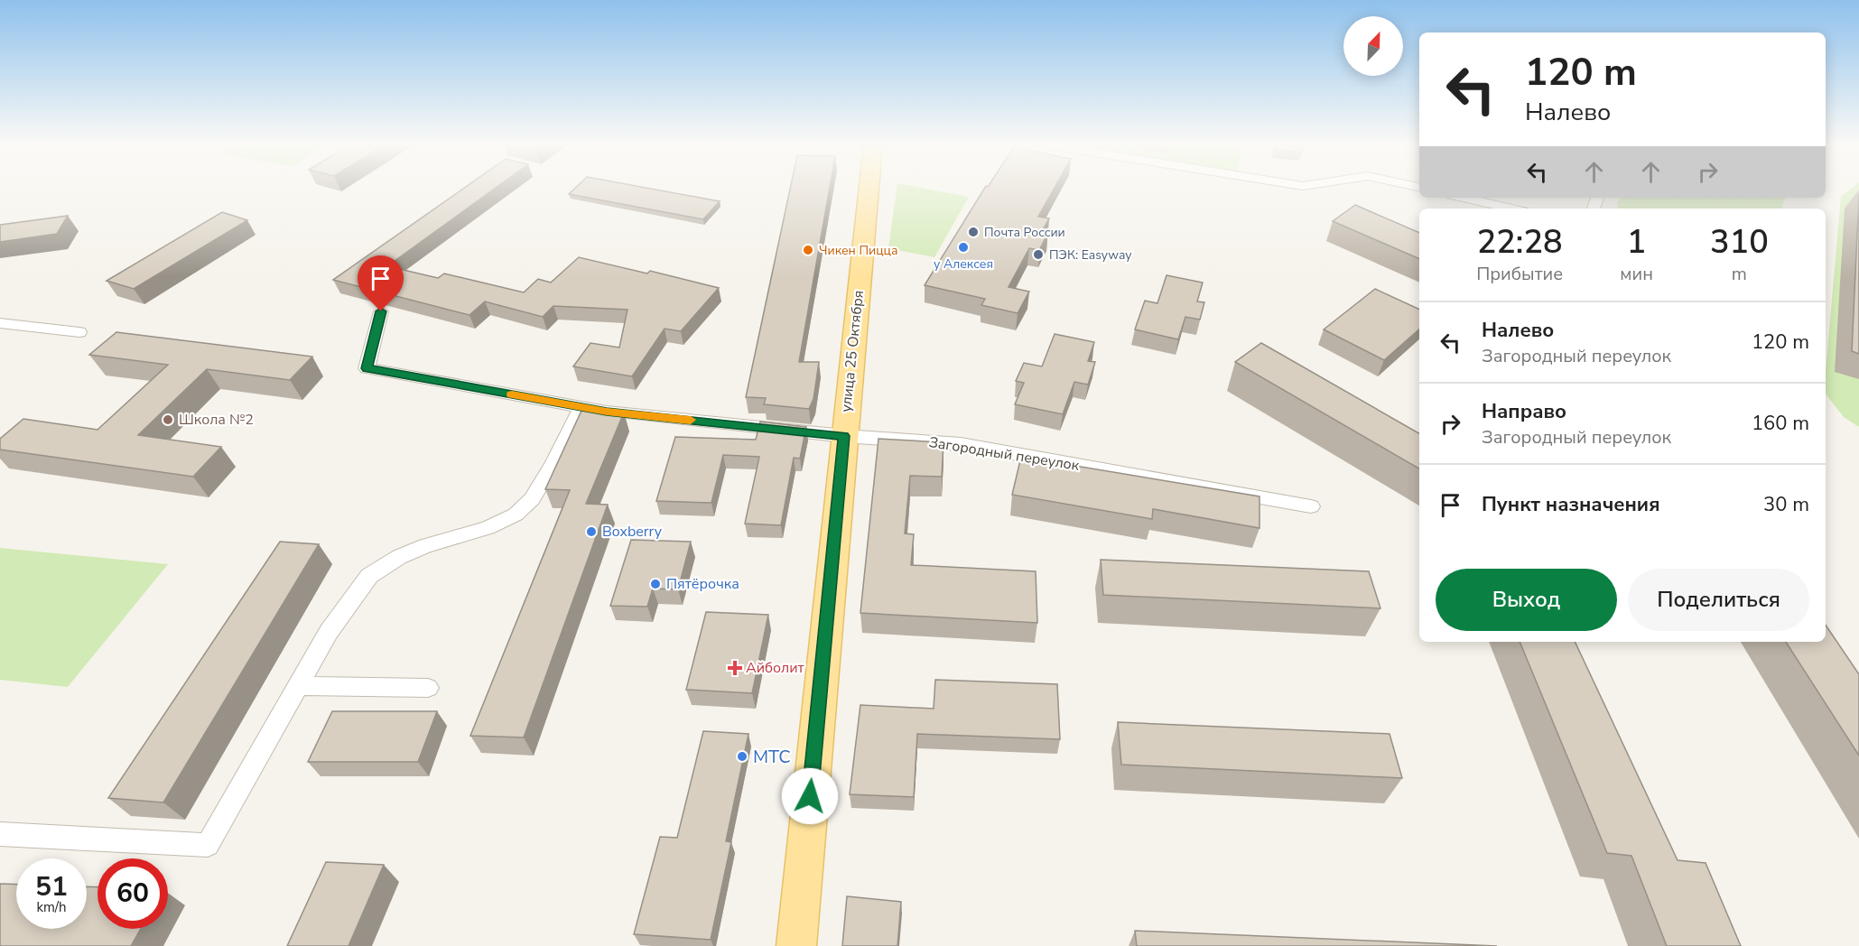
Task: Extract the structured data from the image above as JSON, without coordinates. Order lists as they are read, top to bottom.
{
  "streets": {
    "main road": ["улица 25 Октября"],
    "street": ["Загородный переулок"]
  },
  "crossings": [
    ["улица 25 Октября", "Загородный переулок"]
  ],
  "places": {
    "other": [
      "Почта России",
      "у Алексея",
      "Чикен Пицца",
      "ПЭК: Easyway",
      "Школа №2",
      "Boxberry",
      "Пятёрочка",
      "МТС"
    ],
    "health": ["Айболит"]
  },
  "north": "top right",
  "page": {
    "turn": ["120 m", "Налево"],
    "eta": [
      "22:28",
      "Прибытие",
      "1",
      "мин",
      "310",
      "m"
    ],
    "list": [
      {
        "name": "Налево",
        "note": "Загородный переулок",
        "value": "120 m"
      },
      {
        "name": "Направо",
        "note": "Загородный переулок",
        "value": "160 m"
      },
      {
        "name": "Пункт назначения",
        "value": "30 m"
      }
    ],
    "buttons": ["Выход", "Поделиться"],
    "speed": "51 km/h",
    "limit": "60"
  }
}
